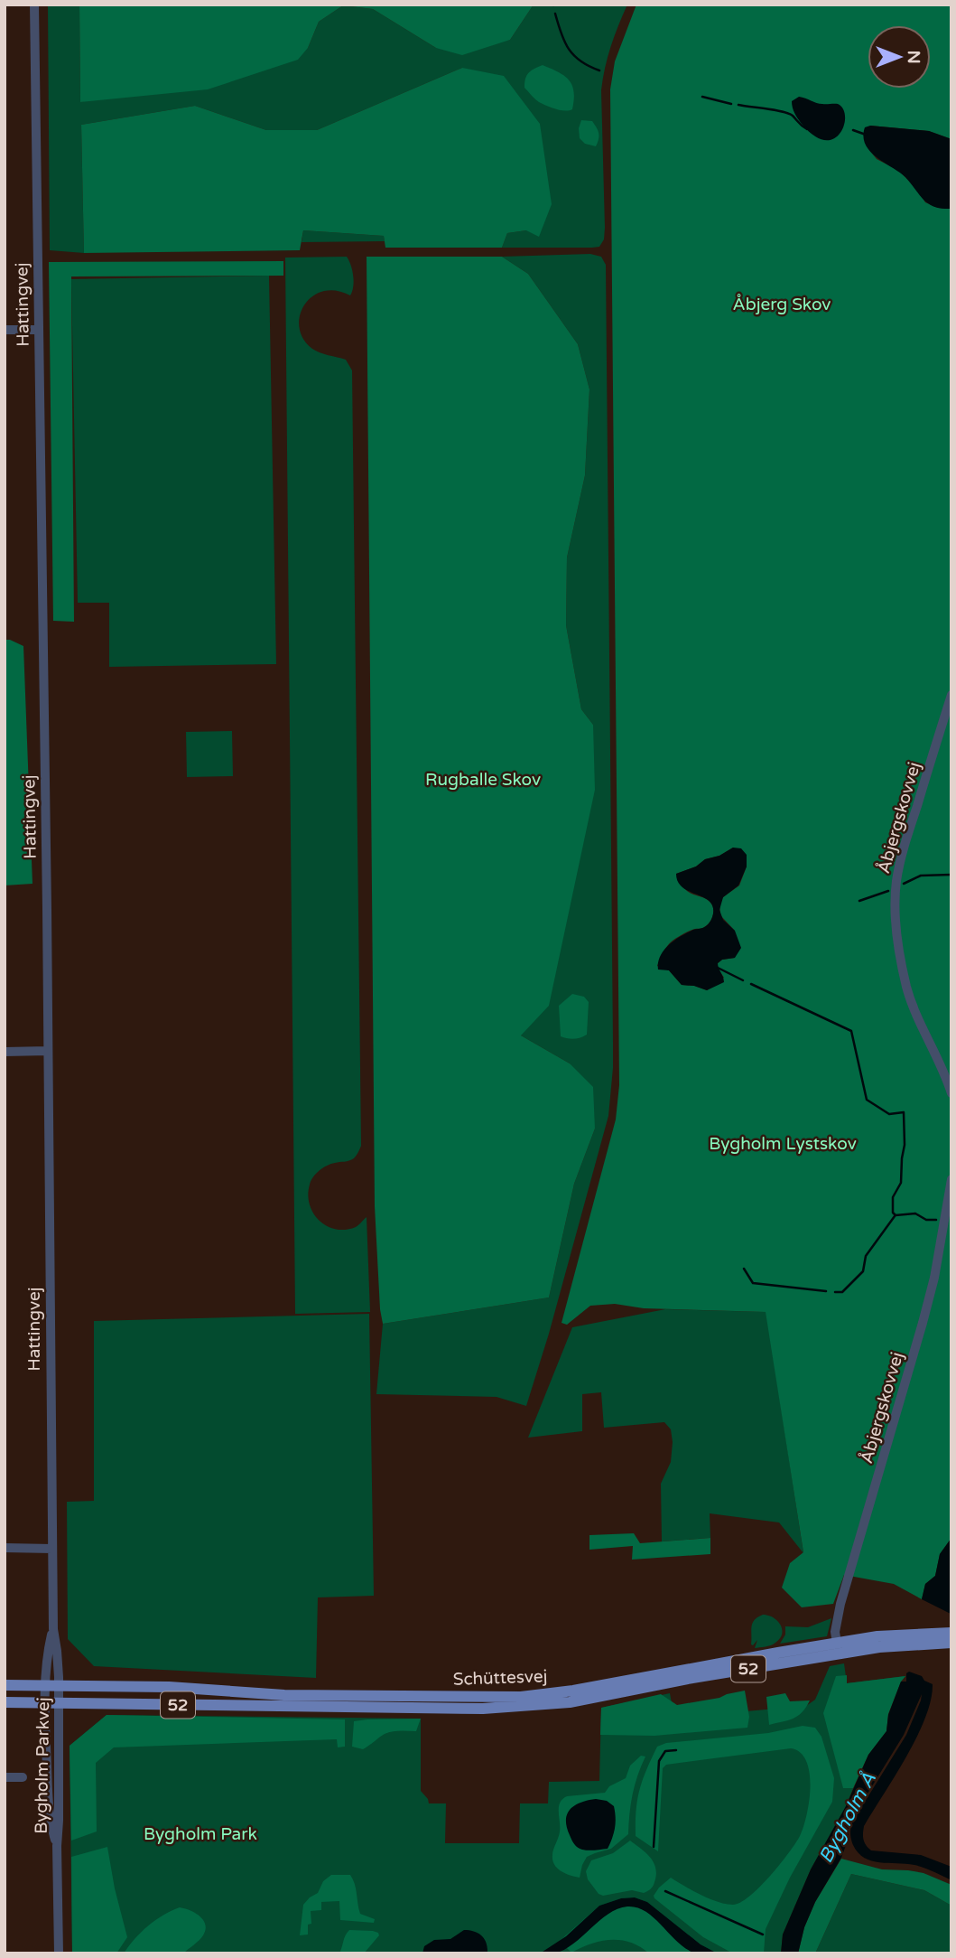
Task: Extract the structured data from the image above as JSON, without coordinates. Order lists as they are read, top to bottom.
{
  "streets": {
    "main road": ["52", "Schüttesvej"],
    "street": ["Hattingvej", "Åbjergskovvej", "Bygholm Parkvej"]
  },
  "crossings": [
    ["Hattingvej", "52"],
    ["Hattingvej", "Schüttesvej"],
    ["Hattingvej", "Bygholm Parkvej"],
    ["Åbjergskovvej", "Schüttesvej"],
    ["52", "Schüttesvej"],
    ["52", "Bygholm Parkvej"],
    ["Schüttesvej", "Bygholm Parkvej"]
  ],
  "water": ["Bygholm Å"],
  "parks": [
    "Åbjerg Skov",
    "Rugballe Skov",
    "Bygholm Lystskov",
    "Bygholm Park"
  ],
  "north": "right"
}
